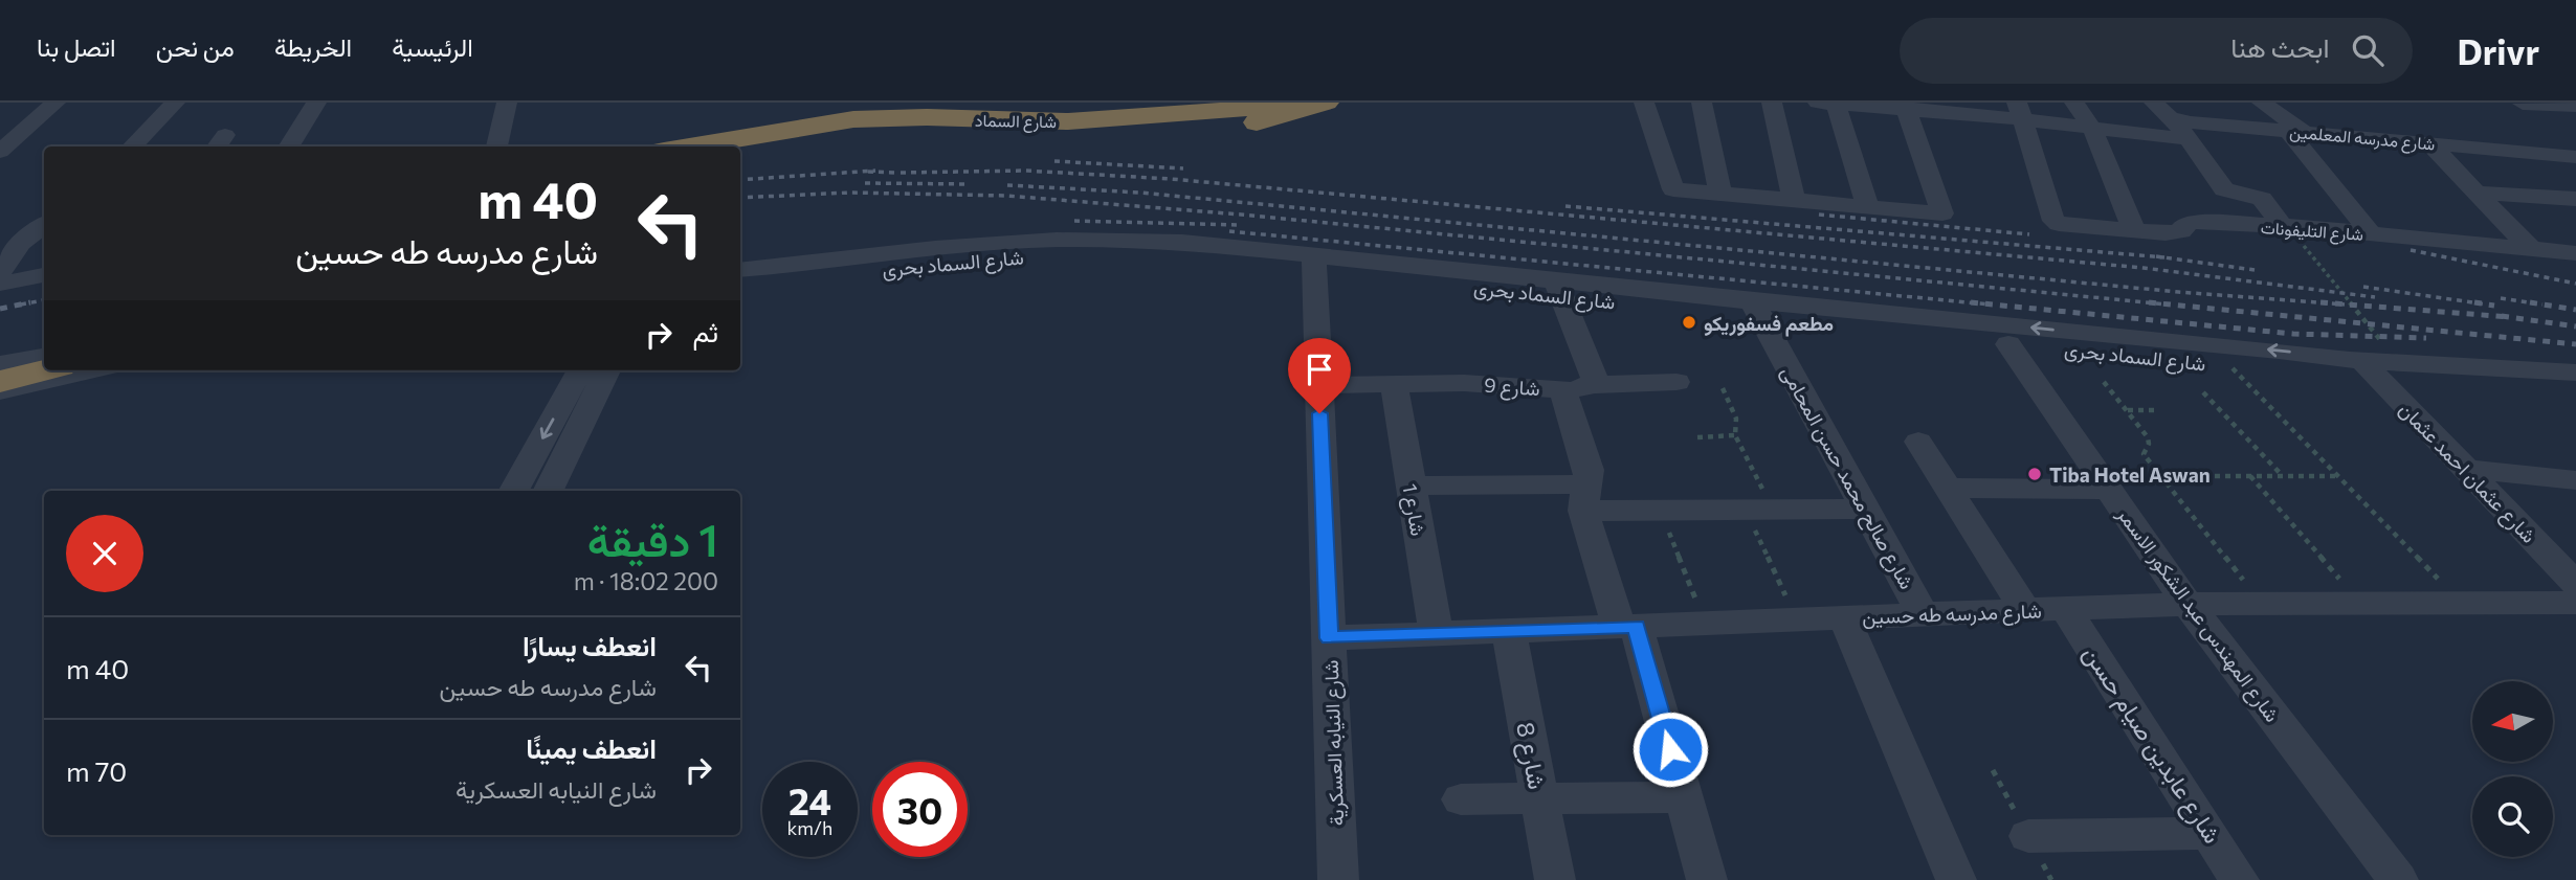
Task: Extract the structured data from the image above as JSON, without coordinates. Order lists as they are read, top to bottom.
{
  "streets": {
    "highway": ["شارع السماد"],
    "street": [
      "شارع مدرسه المعلمين",
      "شارع التليفونات",
      "شارع السماد بحرى",
      "شارع 9",
      "شارع عثمان احمد عثمان",
      "شارع صالح محمد حسن المحامى",
      "شارع 1",
      "شارع مدرسه طه حسين",
      "شارع المهندس عبد الشكور الاسمر",
      "شارع النيابه العسكرية",
      "شارع عابدين صيام حسن",
      "شارع 8"
    ]
  },
  "crossings": [
    ["شارع السماد بحرى", "شارع عثمان احمد عثمان"],
    ["شارع السماد بحرى", "شارع صالح محمد حسن المحامى"],
    ["شارع السماد بحرى", "شارع المهندس عبد الشكور الاسمر"],
    ["شارع السماد بحرى", "شارع النيابه العسكرية"],
    ["شارع 9", "شارع 1"],
    ["شارع 9", "شارع النيابه العسكرية"],
    ["شارع صالح محمد حسن المحامى", "شارع مدرسه طه حسين"],
    ["شارع 1", "شارع مدرسه طه حسين"],
    ["شارع مدرسه طه حسين", "شارع المهندس عبد الشكور الاسمر"],
    ["شارع مدرسه طه حسين", "شارع النيابه العسكرية"],
    ["شارع مدرسه طه حسين", "شارع عابدين صيام حسن"],
    ["شارع مدرسه طه حسين", "شارع 8"]
  ],
  "places": ["مطعم فسفوريكو", "Tiba Hotel Aswan"],
  "north": "left",
  "page": {
    "header": "Drivr",
    "search": "ابحث هنا",
    "nav": [
      "الرئيسية",
      "الخريطة",
      "من نحن",
      "اتصل بنا"
    ],
    "turn": ["40 m", "شارع مدرسه طه حسين"],
    "then": "ثم",
    "heading": ["1 دقيقة", "200 m · 18:02"],
    "list": [
      {
        "name": "انعطف يسارًا",
        "note": "شارع مدرسه طه حسين",
        "value": "40 m"
      },
      {
        "name": "انعطف يمينًا",
        "note": "شارع النيابه العسكرية",
        "value": "70 m"
      }
    ],
    "speed": "24 km/h",
    "limit": "30"
  }
}
